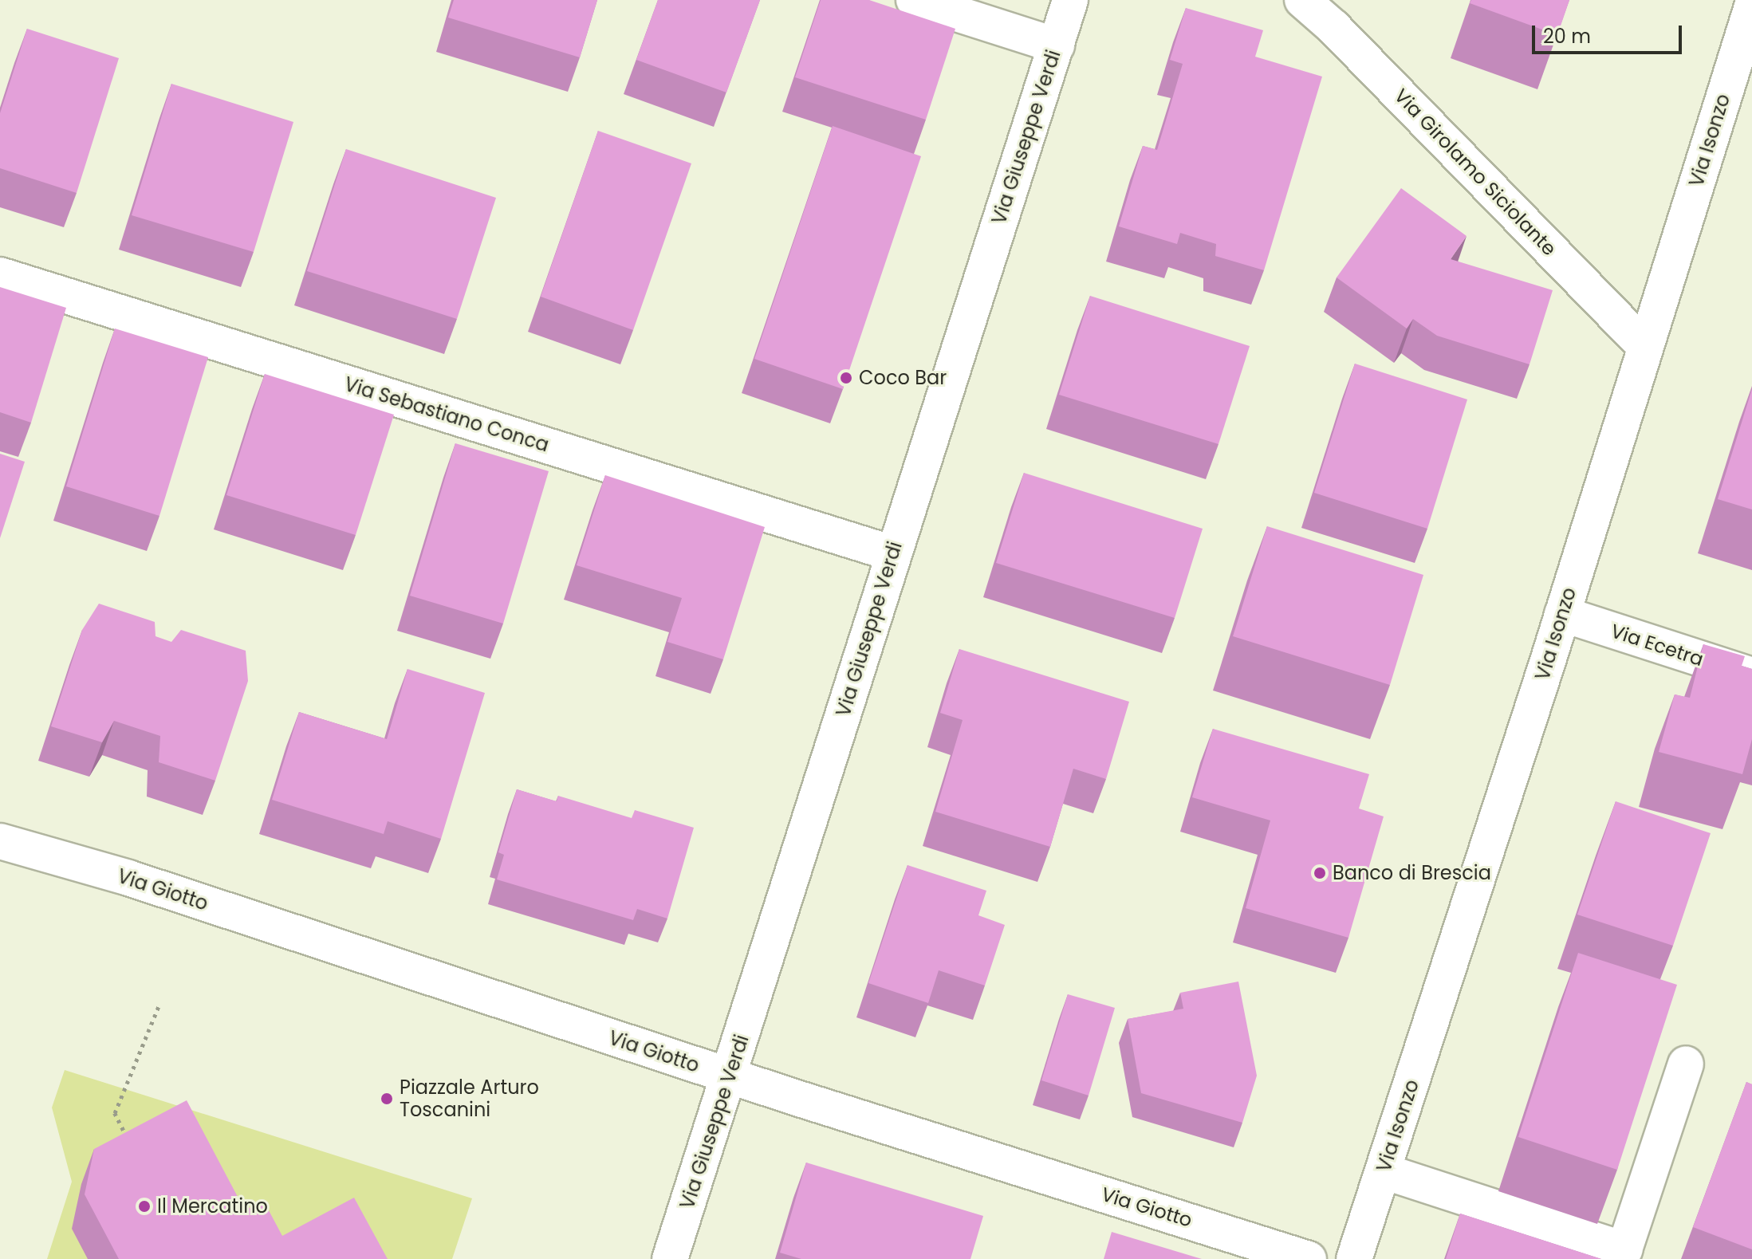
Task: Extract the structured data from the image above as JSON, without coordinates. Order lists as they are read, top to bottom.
{
  "streets": {
    "street": [
      "Via Giuseppe Verdi",
      "Via Isonzo",
      "Via Girolamo Siciolante",
      "Via Sebastiano Conca",
      "Via Ecetra",
      "Via Giotto"
    ]
  },
  "crossings": [
    ["Via Giuseppe Verdi", "Via Sebastiano Conca"],
    ["Via Giuseppe Verdi", "Via Giotto"],
    ["Via Isonzo", "Via Girolamo Siciolante"],
    ["Via Isonzo", "Via Ecetra"]
  ],
  "places": [
    "Coco Bar",
    "Banco di Brescia",
    "Piazzale Arturo Toscanini",
    "Il Mercatino"
  ],
  "scale_bar": "20 m"
}
